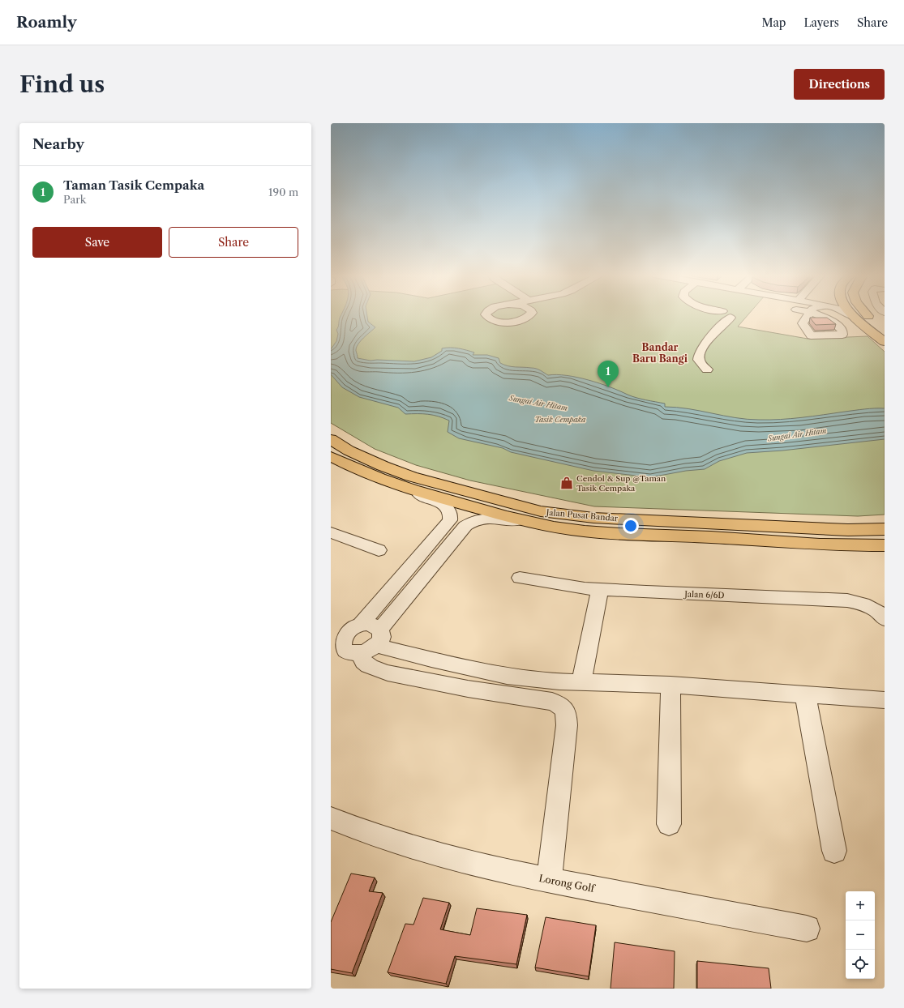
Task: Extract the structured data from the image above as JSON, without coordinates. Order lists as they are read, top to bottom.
{
  "streets": {
    "main road": ["Jalan Pusat Bandar"],
    "street": ["Jalan 6/6D", "Lorong Golf"]
  },
  "districts": ["Bandar Baru Bangi"],
  "water": ["Sungai Air Hitam", "Tasik Cempaka"],
  "places": {
    "shop": ["Cendol & Sup @Taman Tasik Cempaka"]
  },
  "page": {
    "header": "Roamly",
    "nav": ["Map", "Layers", "Share"],
    "buttons": [
      "Directions",
      ["Save", "Share"]
    ],
    "title": "Find us",
    "heading": "Nearby",
    "list": [
      {
        "mark": "1",
        "name": "Taman Tasik Cempaka",
        "note": "Park",
        "value": "190 m"
      }
    ],
    "pins": "1",
    "map_buttons": ["+", "−"]
  }
}
